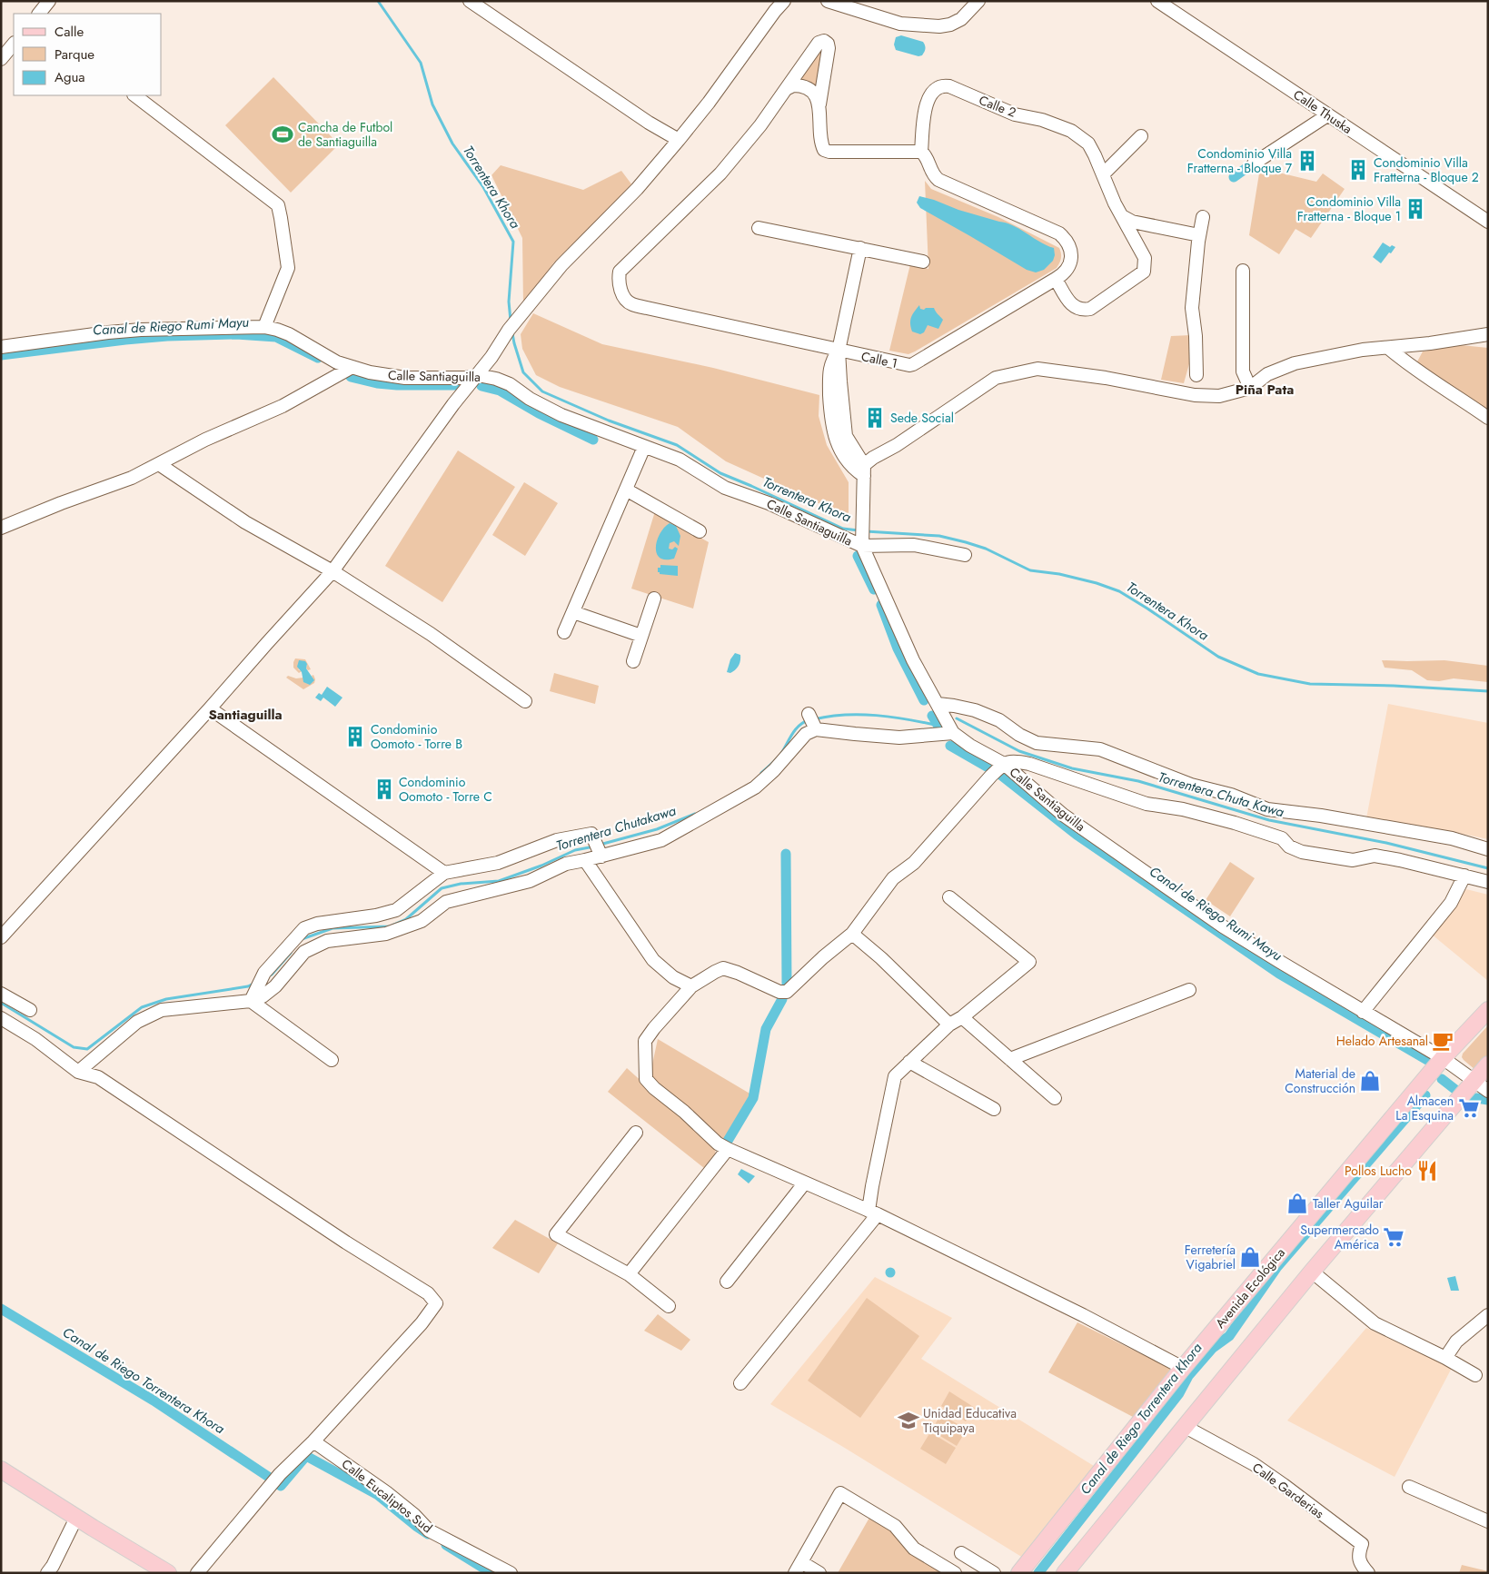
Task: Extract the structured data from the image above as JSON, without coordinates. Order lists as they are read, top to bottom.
{
  "streets": {
    "main road": ["Avenida Ecológica"],
    "street": [
      "Calle 2",
      "Calle Thuska",
      "Calle 1",
      "Calle Santiaguilla",
      "Calle Garderias",
      "Calle Eucaliptos Sud"
    ]
  },
  "crossings": [
    ["Calle 2", "Calle 1"],
    ["Calle Santiaguilla", "Avenida Ecológica"]
  ],
  "districts": ["Piña Pata", "Santiaguilla"],
  "water": [
    "Torrentera Khora",
    "Canal de Riego Rumi Mayu",
    "Torrentera Chuta Kawa",
    "Torrentera Chutakawa",
    "Canal de Riego Torrentera Khora"
  ],
  "places": {
    "sports": ["Cancha de Futbol de Santiaguilla"],
    "building": [
      "Condominio Villa Fratterna - Bloque 7",
      "Condominio Villa Fratterna - Bloque 2",
      "Condominio Villa Fratterna - Bloque 1",
      "Sede Social",
      "Condominio Oomoto - Torre B",
      "Condominio Oomoto - Torre C"
    ],
    "cafe": ["Helado Artesanal"],
    "shop": ["Material de Construcción", "Taller Aguilar", "Ferretería Vigabriel"],
    "supermarket": ["Almacen La Esquina", "Supermercado América"],
    "restaurant": ["Pollos Lucho"],
    "school or university": ["Unidad Educativa Tiquipaya"]
  },
  "legend": ["Calle", "Parque", "Agua"]
}
